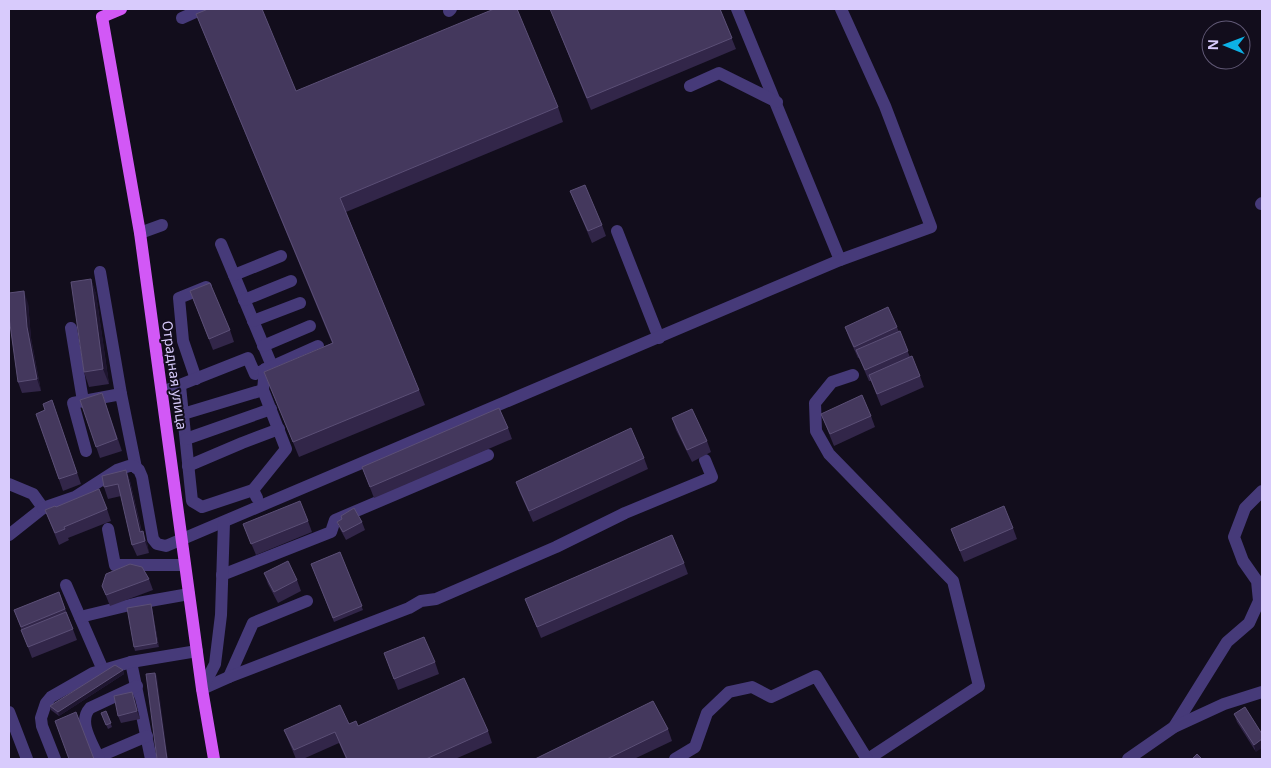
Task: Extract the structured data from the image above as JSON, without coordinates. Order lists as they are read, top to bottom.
{
  "streets": {
    "main road": ["Отрадная улица"]
  },
  "north": "left"
}
